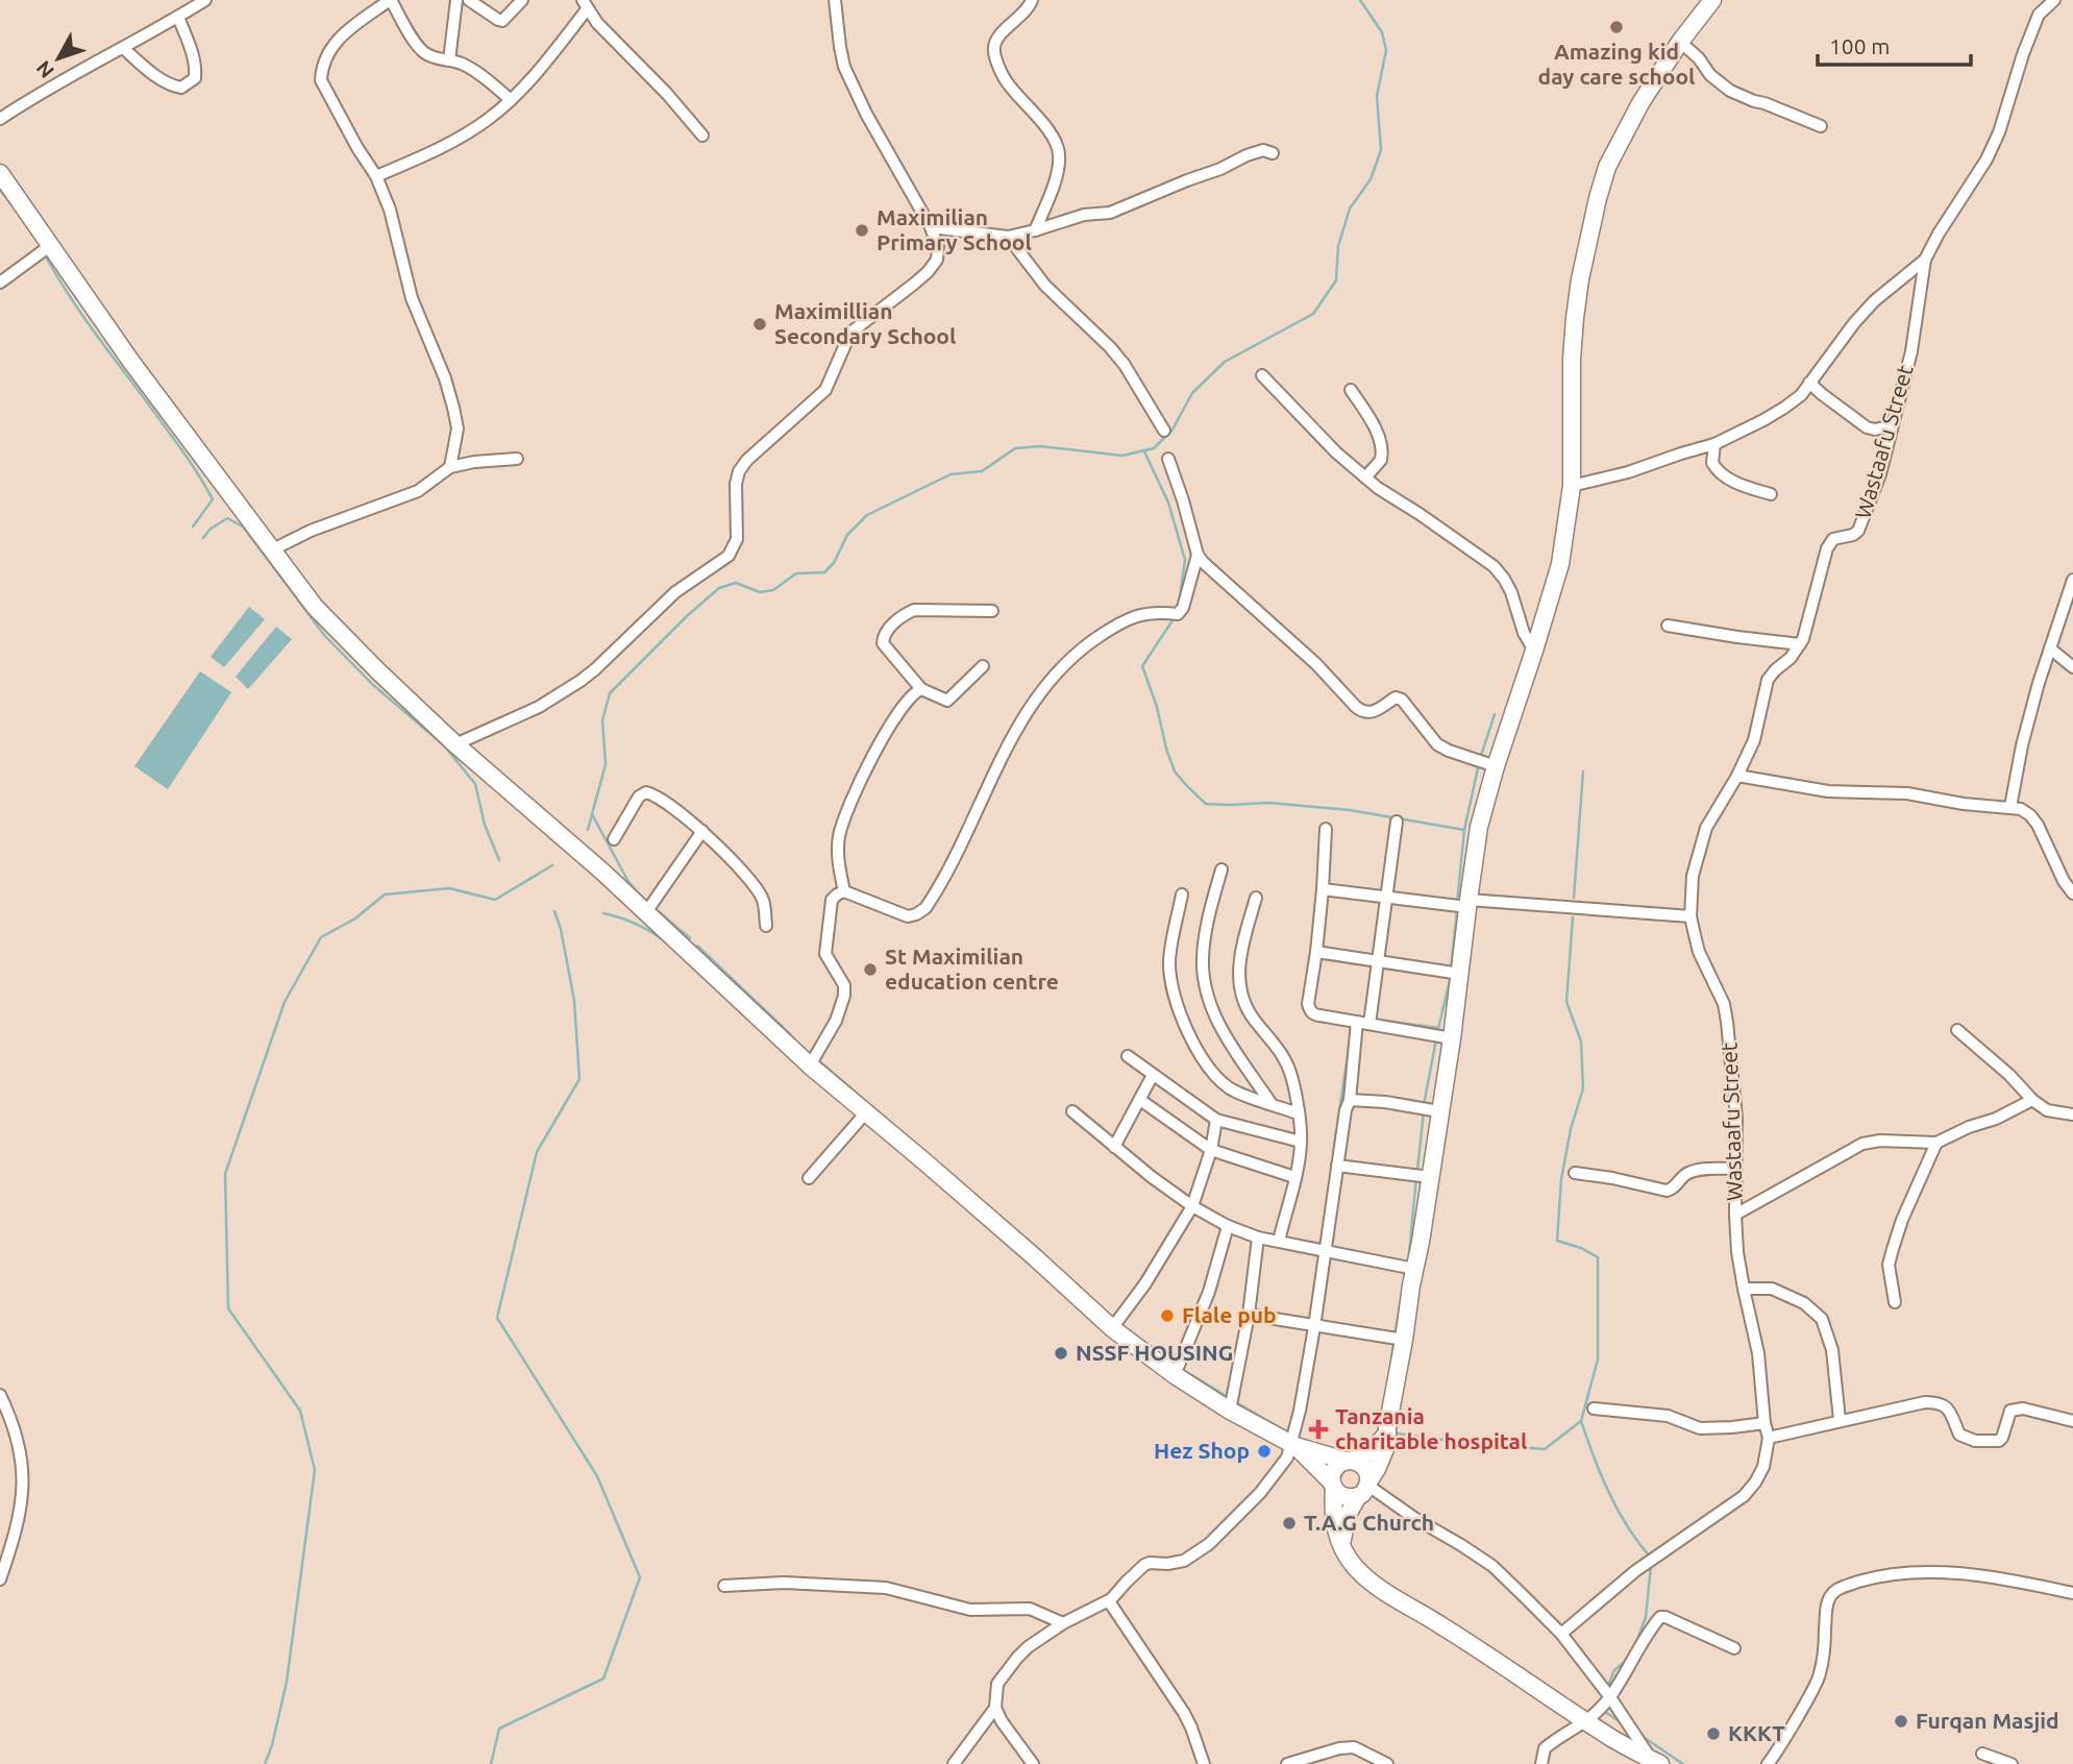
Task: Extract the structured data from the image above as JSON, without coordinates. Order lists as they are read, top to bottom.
{
  "streets": {
    "street": ["Wastaafu Street"]
  },
  "places": {
    "other": [
      "Amazing kid day care school",
      "Maximilian Primary School",
      "Maximillian Secondary School",
      "St Maximilian education centre",
      "Flale pub",
      "NSSF HOUSING",
      "Hez Shop",
      "T.A.G Church",
      "Furqan Masjid",
      "KKKT"
    ],
    "health": ["Tanzania charitable hospital"]
  },
  "scale_bar": "100 m",
  "north": "bottom left"
}
